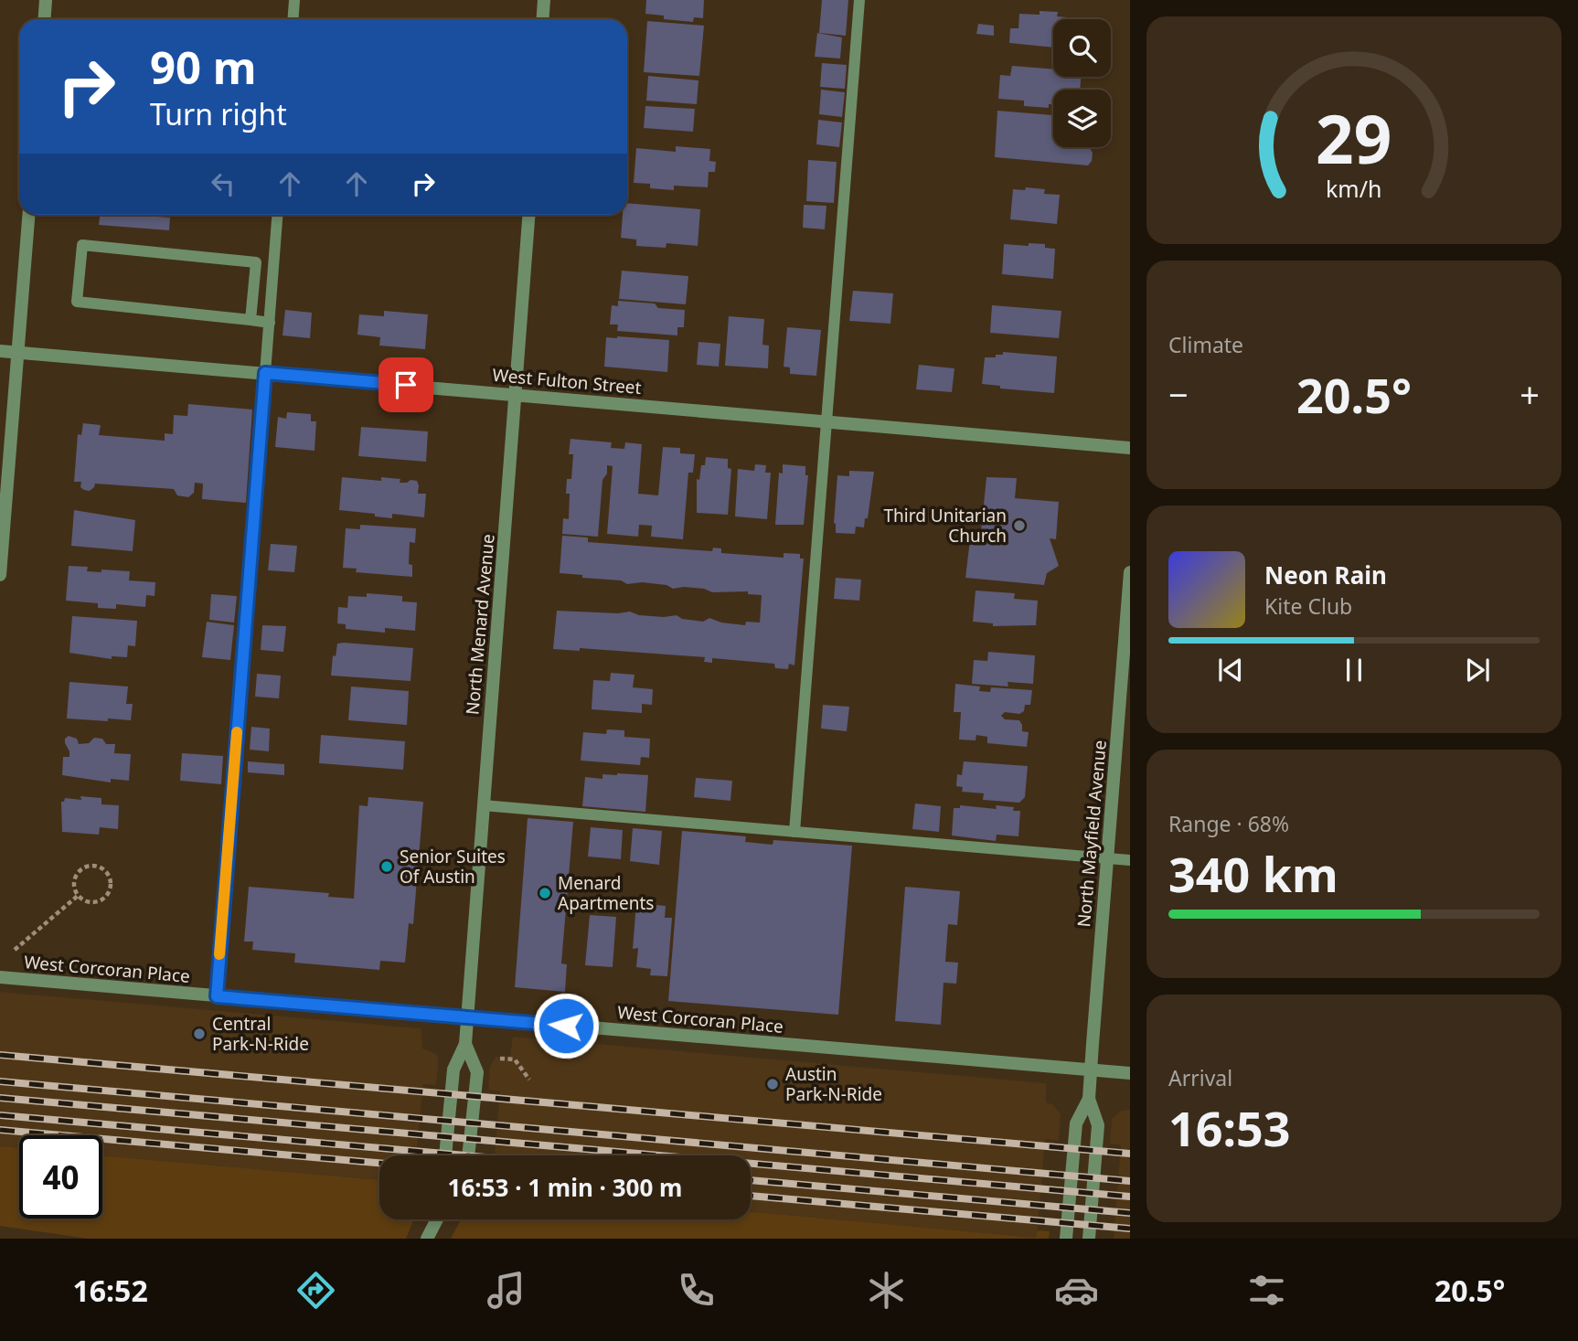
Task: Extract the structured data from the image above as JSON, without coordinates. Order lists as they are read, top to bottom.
{
  "streets": {
    "street": [
      "West Fulton Street",
      "North Menard Avenue",
      "North Mayfield Avenue",
      "West Corcoran Place"
    ]
  },
  "crossings": [
    ["West Fulton Street", "North Menard Avenue"],
    ["North Menard Avenue", "West Corcoran Place"],
    ["North Mayfield Avenue", "West Corcoran Place"]
  ],
  "places": [
    "Third Unitarian Church",
    "Senior Suites Of Austin",
    "Menard Apartments",
    "Central Park-N-Ride",
    "Austin Park-N-Ride"
  ],
  "page": {
    "turn": ["90 m", "Turn right"],
    "tile": [
      "Climate",
      ["Range · 68%", "340 km"],
      ["Arrival", "16:53"]
    ],
    "heat": ["−", "20.5°", "+"],
    "song": ["Neon Rain", "Kite Club"],
    "limit": "40",
    "trip": "16:53 · 1 min · 300 m",
    "tabs": ["16:52", "20.5°"],
    "gauge": ["29", "km/h"]
  }
}
